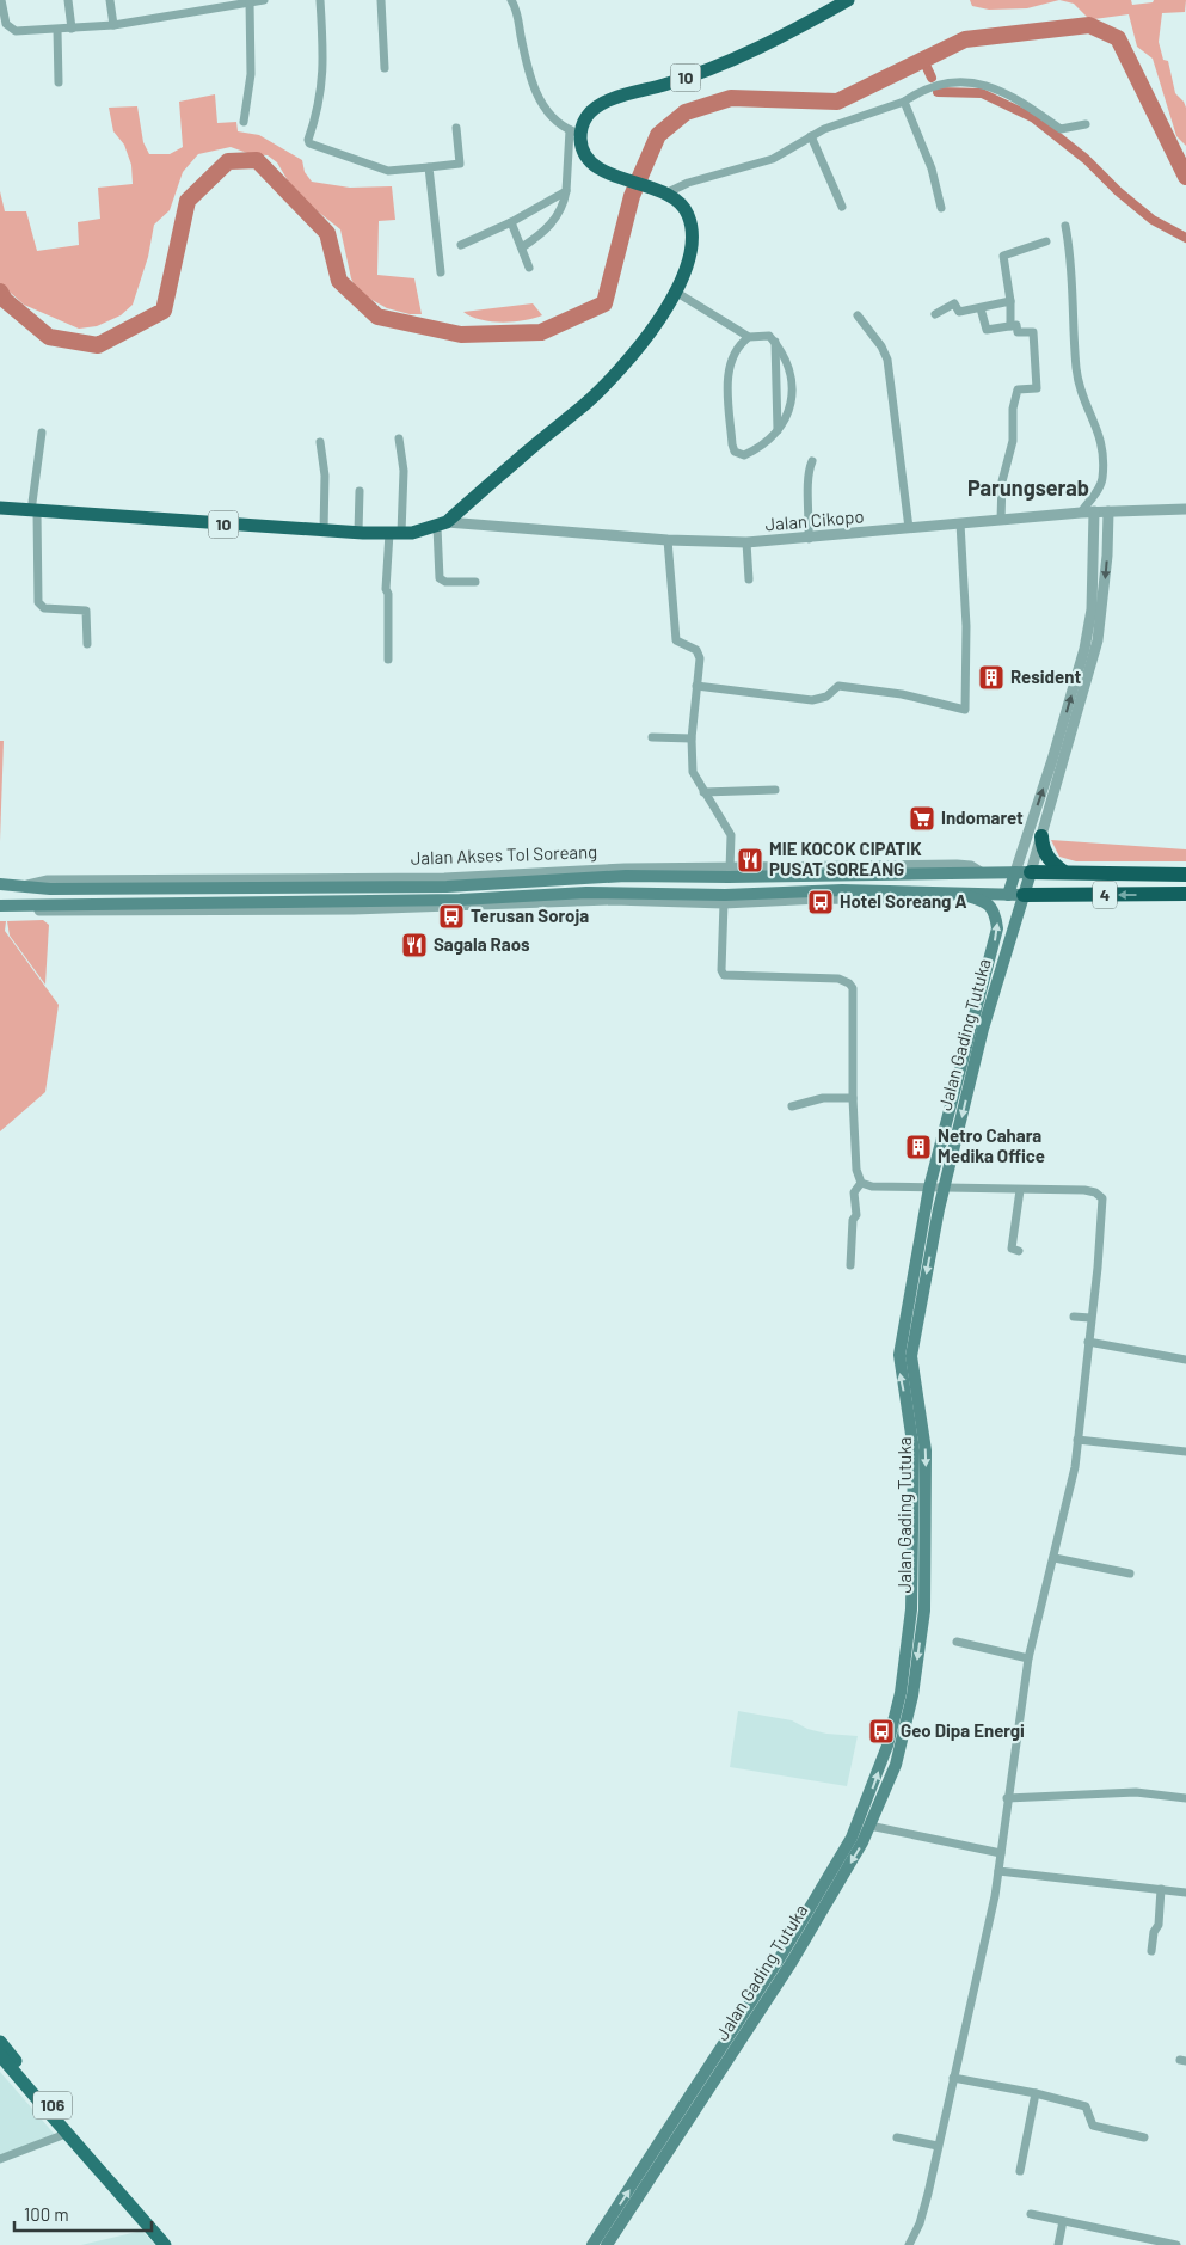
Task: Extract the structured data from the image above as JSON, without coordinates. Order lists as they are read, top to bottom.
{
  "streets": {
    "highway": ["10", "4"],
    "main road": ["Jalan Akses Tol Soreang", "Jalan Gading Tutuka", "106"],
    "street": ["Jalan Cikopo"]
  },
  "crossings": [
    ["10", "Jalan Cikopo"],
    ["Jalan Cikopo", "Jalan Gading Tutuka"],
    ["Jalan Akses Tol Soreang", "4"],
    ["Jalan Akses Tol Soreang", "Jalan Gading Tutuka"],
    ["4", "Jalan Gading Tutuka"]
  ],
  "districts": ["Parungserab"],
  "places": {
    "building": ["Resident", "Netro Cahara Medika Office"],
    "supermarket": ["Indomaret"],
    "restaurant": ["MIE KOCOK CIPATIK PUSAT SOREANG", "Sagala Raos"],
    "bus stop": ["Hotel Soreang A", "Terusan Soroja", "Geo Dipa Energi"]
  },
  "scale_bar": "100 m"
}
